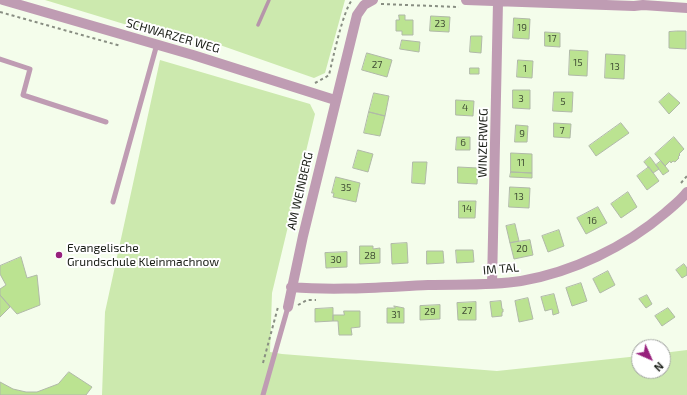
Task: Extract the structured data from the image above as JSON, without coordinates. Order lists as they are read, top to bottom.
{
  "streets": {
    "street": [
      "SCHWARZER WEG",
      "WINZERWEG",
      "AM WEINBERG",
      "IM TAL"
    ]
  },
  "crossings": [
    ["SCHWARZER WEG", "AM WEINBERG"],
    ["WINZERWEG", "IM TAL"],
    ["AM WEINBERG", "IM TAL"]
  ],
  "places": ["Evangelische Grundschule Kleinmachnow"],
  "house_numbers": [
    "23",
    "19",
    "17",
    "15",
    "27",
    "13",
    "1",
    "3",
    "5",
    "4",
    "7",
    "9",
    "6",
    "11",
    "35",
    "13",
    "14",
    "16",
    "20",
    "28",
    "30",
    "27",
    "29",
    "31"
  ],
  "north": "bottom right"
}
